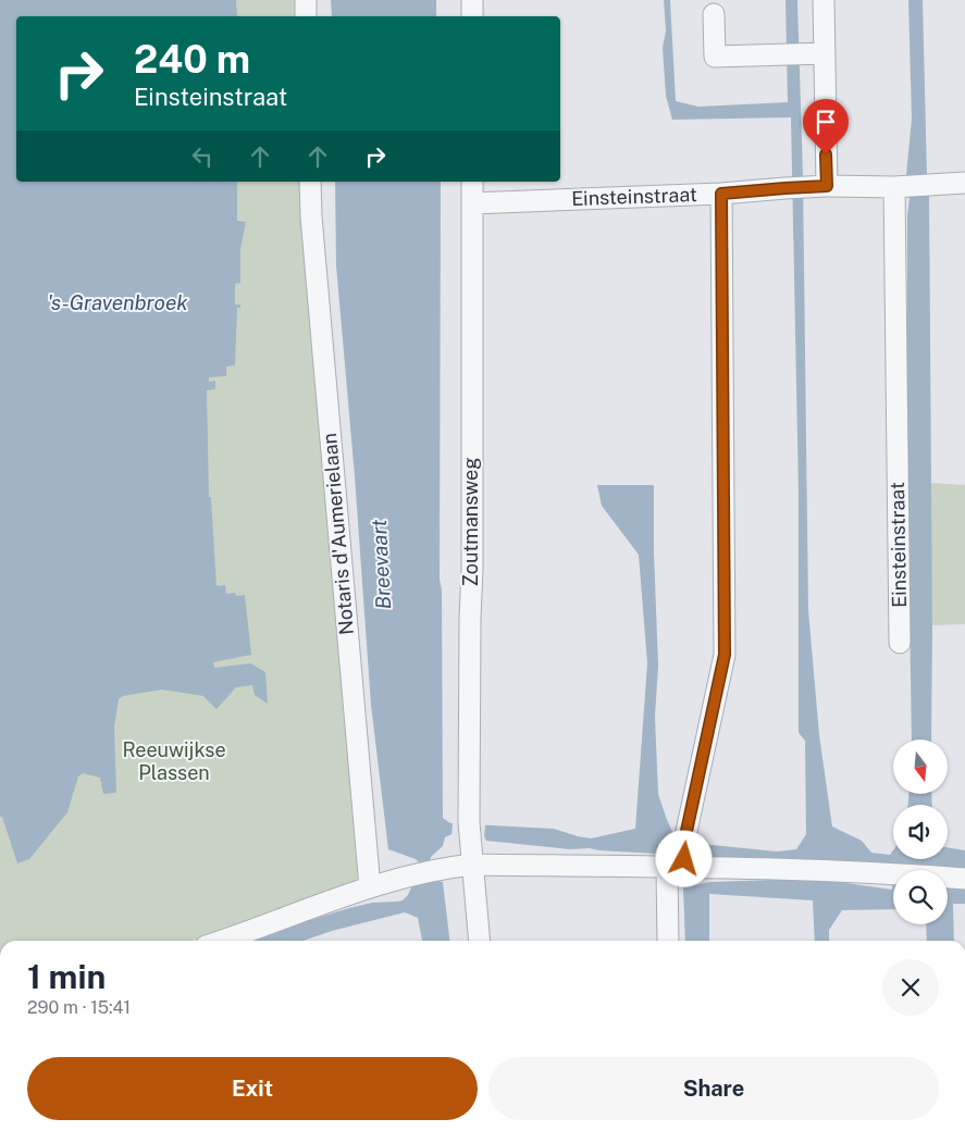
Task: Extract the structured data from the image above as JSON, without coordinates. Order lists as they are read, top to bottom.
{
  "streets": {
    "street": ["Einsteinstraat", "Zoutmansweg", "Notaris d'Aumerielaan"]
  },
  "crossings": [
    ["Einsteinstraat", "Zoutmansweg"]
  ],
  "water": ["'s-Gravenbroek", "Breevaart"],
  "parks": ["Reeuwijkse Plassen"],
  "north": "bottom",
  "page": {
    "turn": ["240 m", "Einsteinstraat"],
    "heading": ["1 min", "290 m · 15:41"],
    "buttons": ["Exit", "Share"]
  }
}
